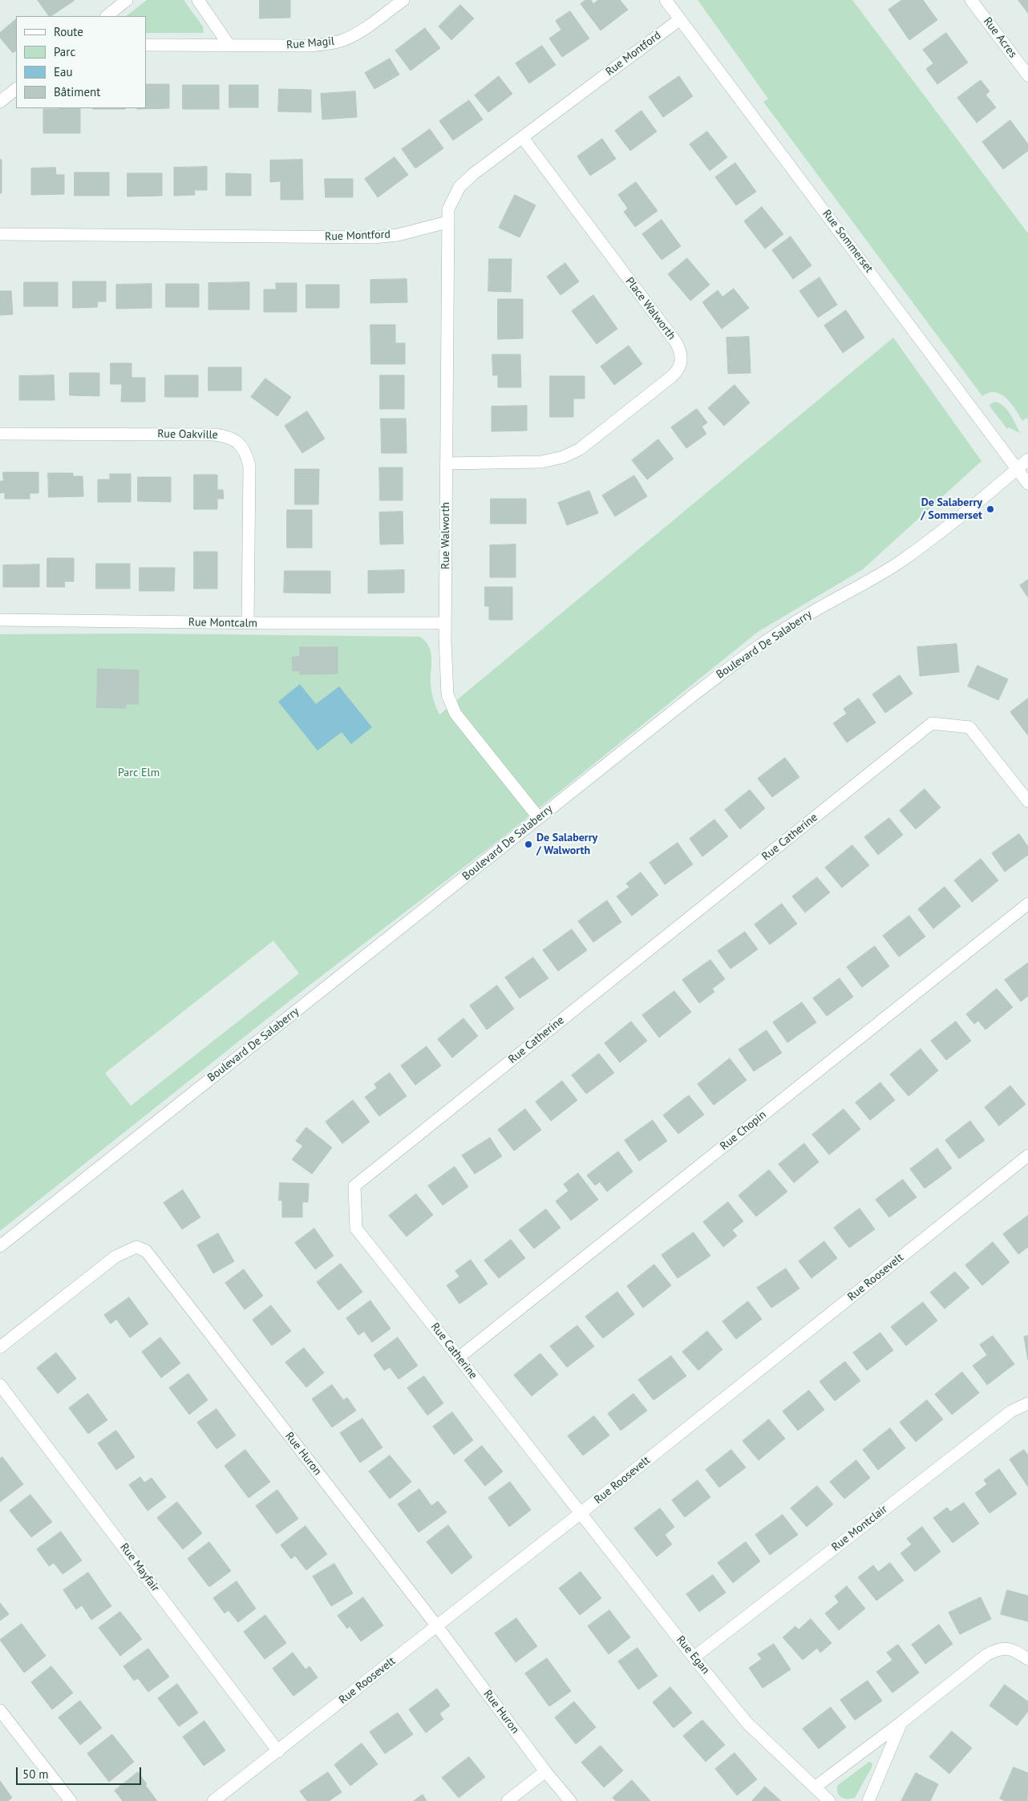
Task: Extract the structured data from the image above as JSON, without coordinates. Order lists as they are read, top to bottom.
{
  "streets": {
    "street": [
      "Rue Acres",
      "Rue Magil",
      "Rue Montford",
      "Rue Sommerset",
      "Place Walworth",
      "Rue Oakville",
      "Rue Walworth",
      "Rue Montcalm",
      "Boulevard De Salaberry",
      "Rue Catherine",
      "Rue Chopin",
      "Rue Roosevelt",
      "Rue Huron",
      "Rue Montclair",
      "Rue Mayfair",
      "Rue Egan"
    ]
  },
  "crossings": [
    ["Rue Montford", "Rue Sommerset"],
    ["Rue Montford", "Place Walworth"],
    ["Rue Montford", "Rue Walworth"],
    ["Rue Sommerset", "Boulevard De Salaberry"],
    ["Place Walworth", "Rue Walworth"],
    ["Rue Oakville", "Rue Montcalm"],
    ["Rue Walworth", "Rue Montcalm"],
    ["Rue Walworth", "Boulevard De Salaberry"],
    ["Rue Catherine", "Rue Chopin"],
    ["Rue Catherine", "Rue Roosevelt"],
    ["Rue Catherine", "Rue Egan"],
    ["Rue Roosevelt", "Rue Huron"],
    ["Rue Roosevelt", "Rue Mayfair"],
    ["Rue Roosevelt", "Rue Egan"],
    ["Rue Montclair", "Rue Egan"]
  ],
  "parks": ["Parc Elm"],
  "places": ["De Salaberry / Sommerset", "De Salaberry / Walworth"],
  "legend": [
    "Route",
    "Parc",
    "Eau",
    "Bâtiment"
  ],
  "scale_bar": "50 m"
}
